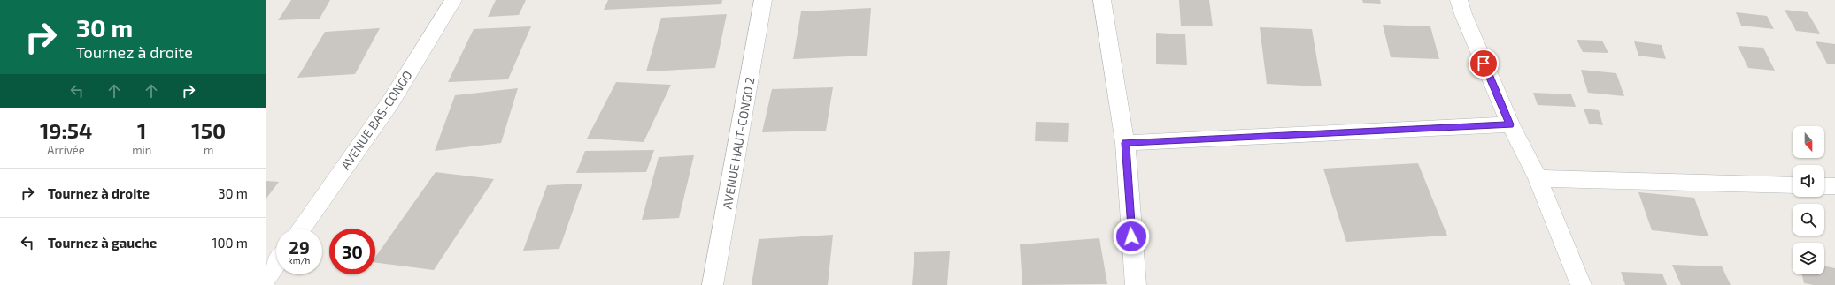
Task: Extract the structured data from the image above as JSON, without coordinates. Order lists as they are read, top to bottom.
{
  "streets": {
    "street": ["AVENUE BAS-CONGO", "AVENUE HAUT-CONGO 2"]
  },
  "north": "bottom",
  "page": {
    "turn": ["30 m", "Tournez à droite"],
    "eta": [
      "19:54",
      "Arrivée",
      "1",
      "min",
      "150",
      "m"
    ],
    "list": [
      {
        "name": "Tournez à droite",
        "value": "30 m"
      },
      {
        "name": "Tournez à gauche",
        "value": "100 m"
      }
    ],
    "speed": "29 km/h",
    "limit": "30"
  }
}
